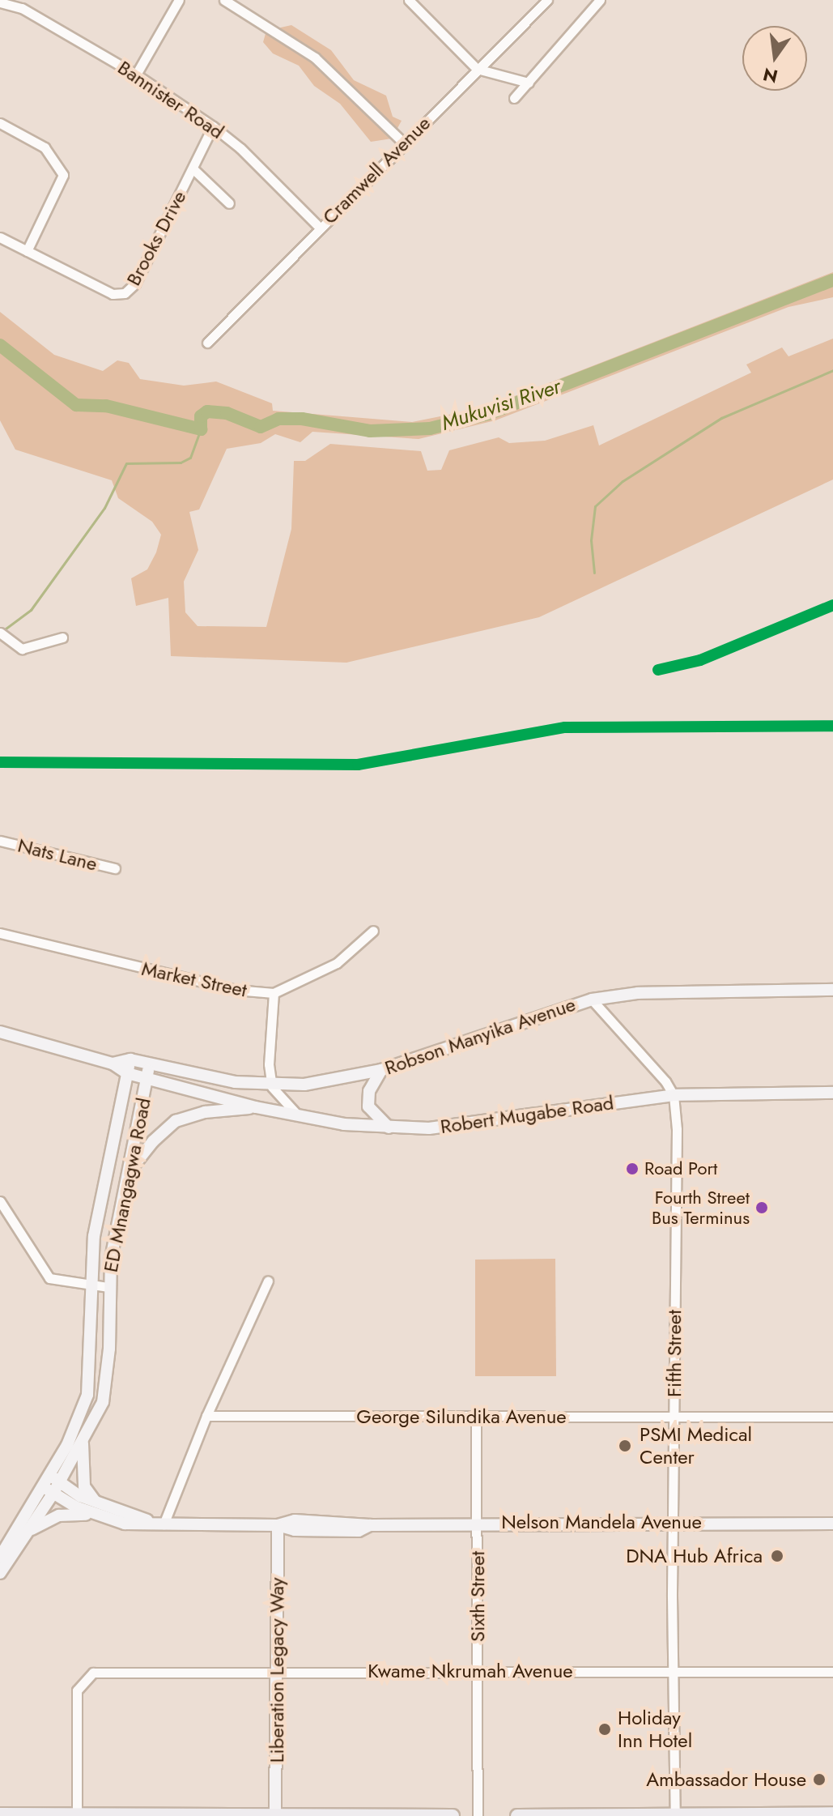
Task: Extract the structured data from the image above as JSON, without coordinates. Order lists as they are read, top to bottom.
{
  "streets": {
    "main road": [
      "Robson Manyika Avenue",
      "Robert Mugabe Road",
      "ED Mnangagwa Road",
      "Nelson Mandela Avenue",
      "Liberation Legacy Way"
    ],
    "street": [
      "Bannister Road",
      "Cramwell Avenue",
      "Brooks Drive",
      "Nats Lane",
      "Market Street",
      "Fifth Street",
      "George Silundika Avenue",
      "Sixth Street",
      "Kwame Nkrumah Avenue"
    ]
  },
  "crossings": [
    ["Bannister Road", "Cramwell Avenue"],
    ["Bannister Road", "Brooks Drive"],
    ["Robson Manyika Avenue", "Robert Mugabe Road"],
    ["Robson Manyika Avenue", "ED Mnangagwa Road"],
    ["Robert Mugabe Road", "ED Mnangagwa Road"],
    ["Robert Mugabe Road", "Fifth Street"],
    ["ED Mnangagwa Road", "Nelson Mandela Avenue"],
    ["Fifth Street", "George Silundika Avenue"],
    ["Fifth Street", "Nelson Mandela Avenue"],
    ["Fifth Street", "Kwame Nkrumah Avenue"],
    ["George Silundika Avenue", "Sixth Street"],
    ["Nelson Mandela Avenue", "Sixth Street"],
    ["Nelson Mandela Avenue", "Liberation Legacy Way"],
    ["Sixth Street", "Kwame Nkrumah Avenue"],
    ["Liberation Legacy Way", "Kwame Nkrumah Avenue"]
  ],
  "water": ["Mukuvisi River"],
  "places": [
    "Road Port",
    "Fourth Street Bus Terminus",
    "PSMI Medical Center",
    "DNA Hub Africa",
    "Holiday Inn Hotel",
    "Ambassador House"
  ],
  "north": "bottom"
}
